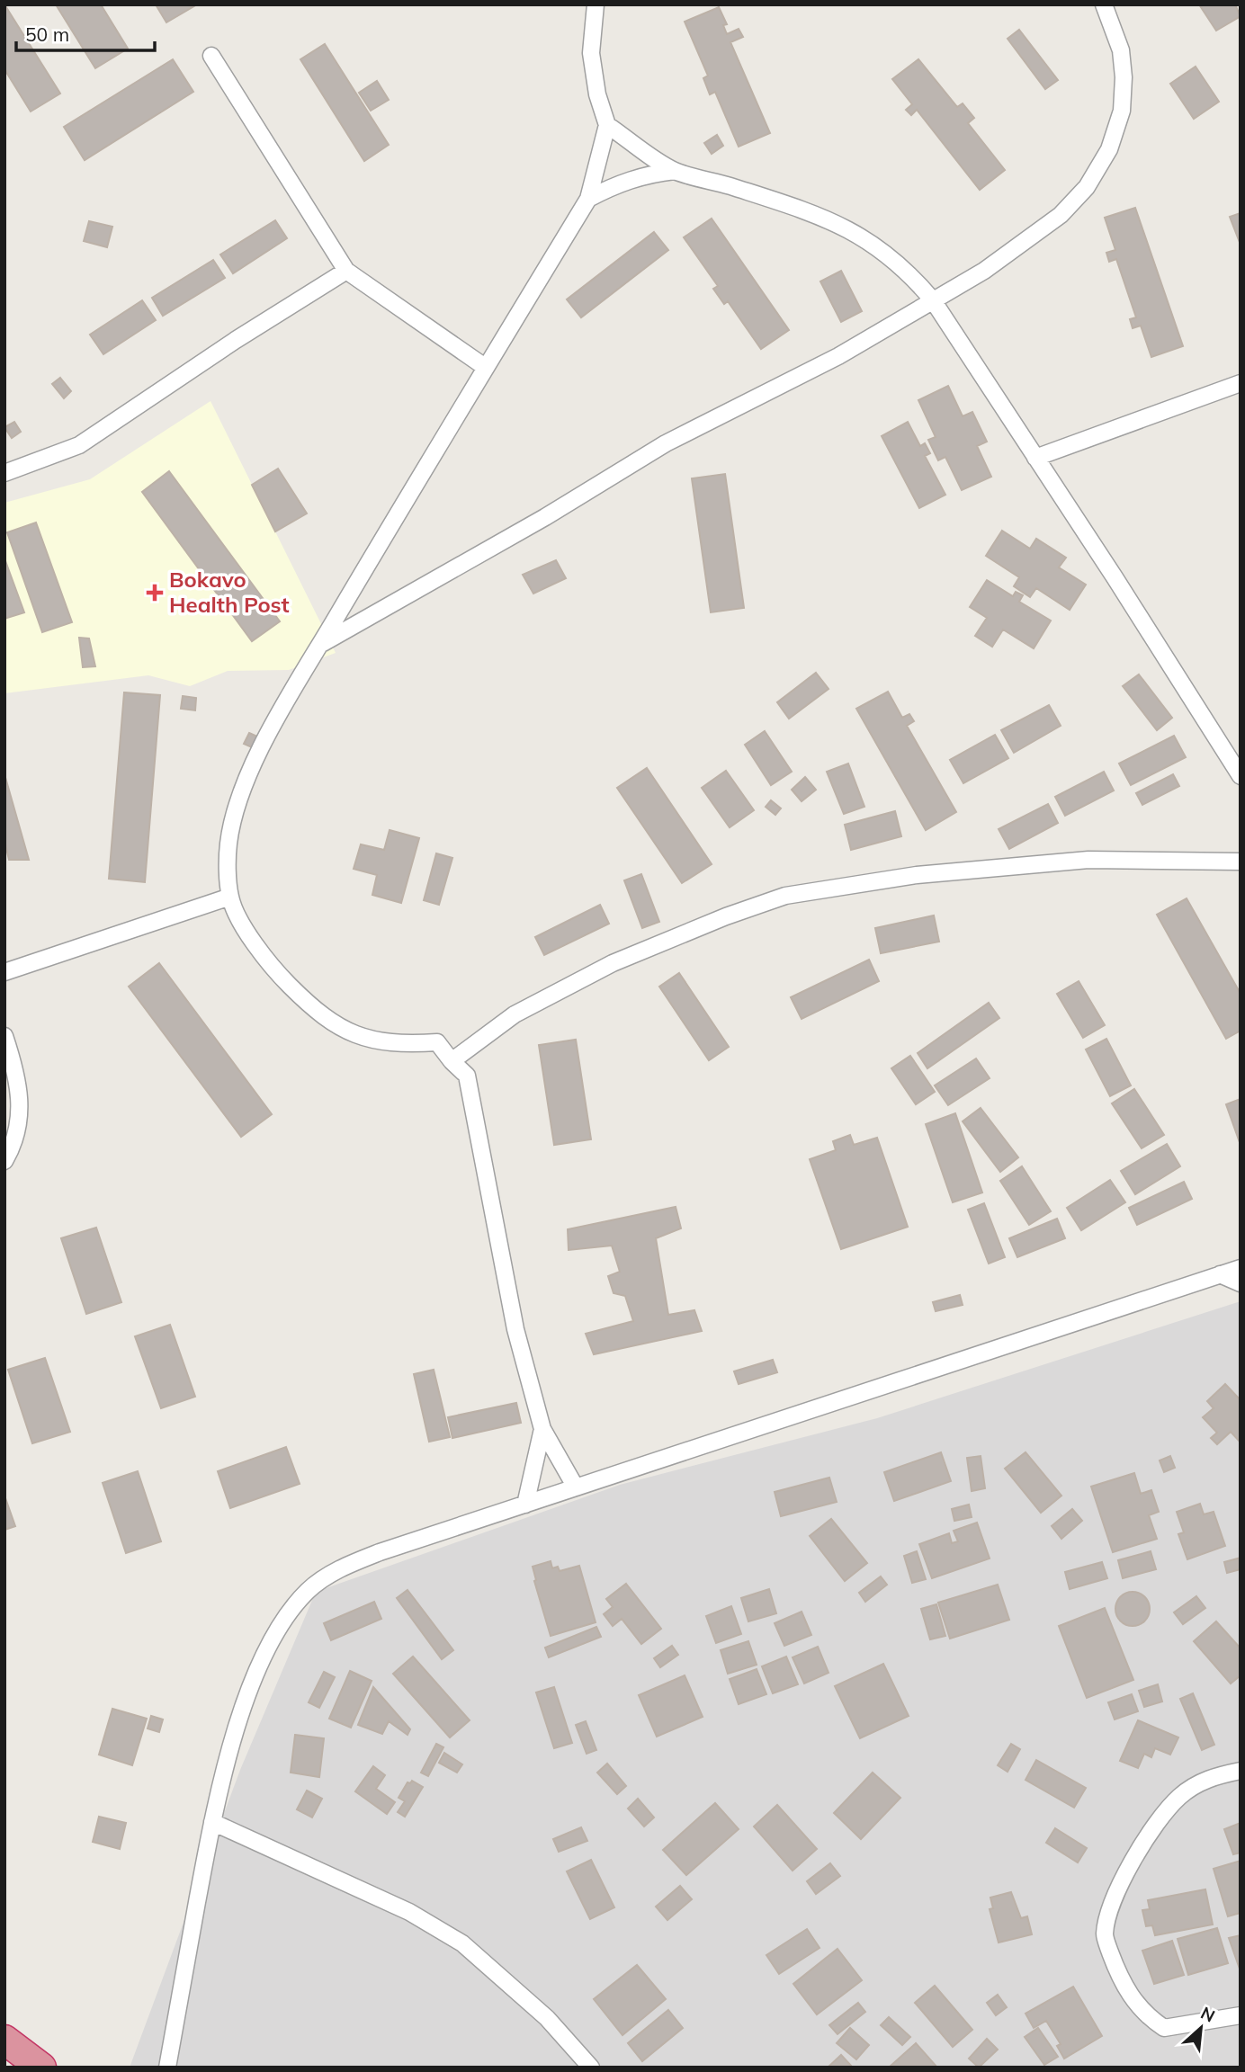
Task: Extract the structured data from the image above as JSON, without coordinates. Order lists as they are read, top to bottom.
{
  "places": {
    "health": ["Bokavo Health Post"]
  },
  "scale_bar": "50 m",
  "north": "top right"
}
